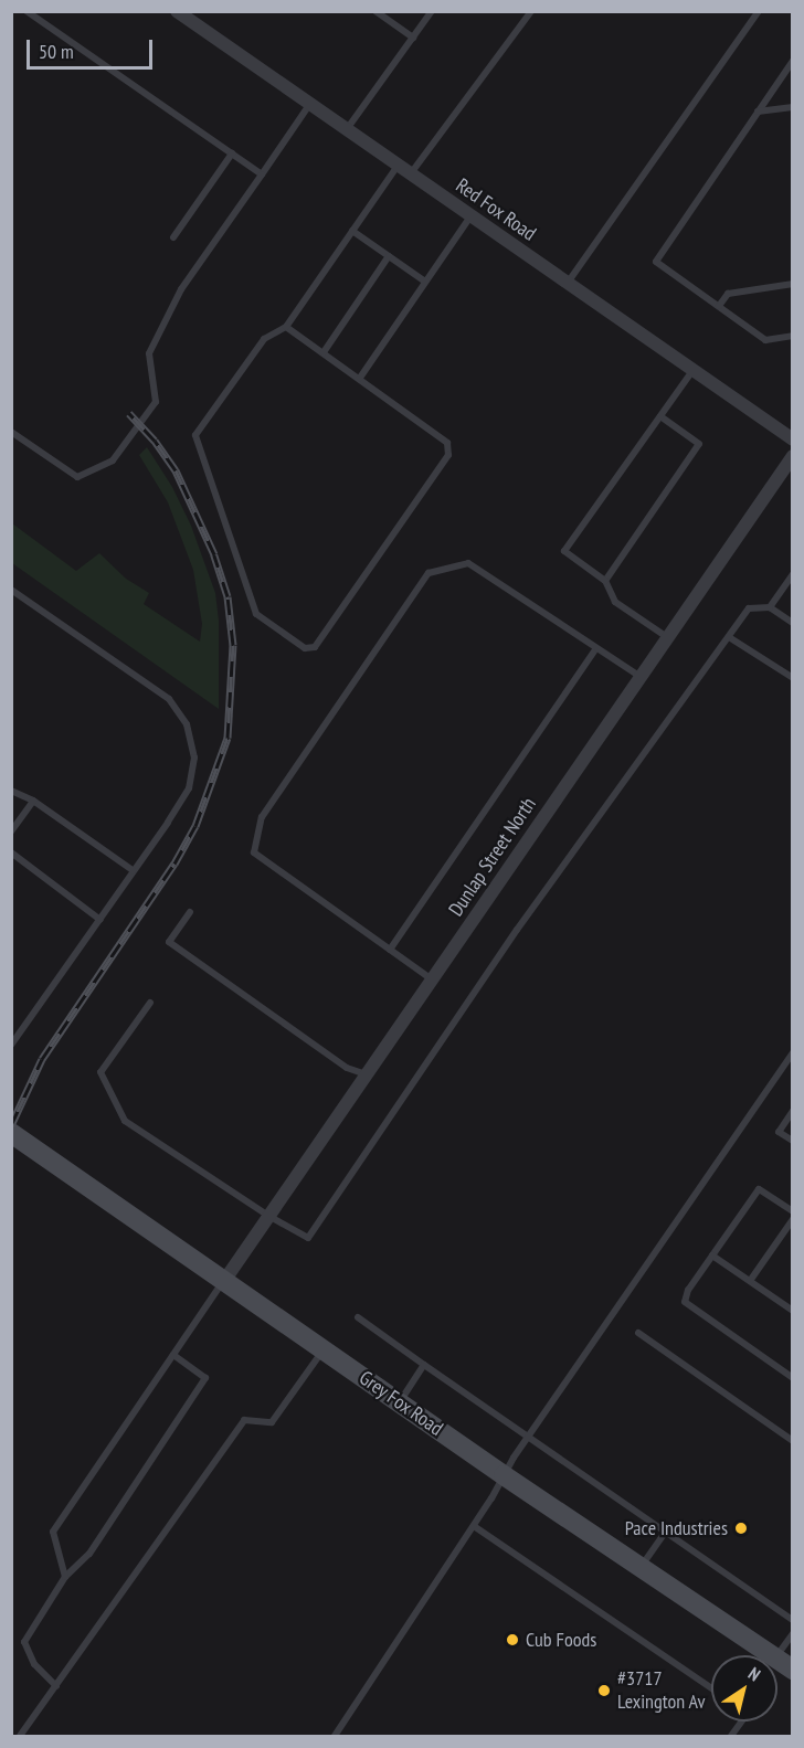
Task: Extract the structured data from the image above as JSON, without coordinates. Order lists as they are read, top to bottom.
{
  "streets": {
    "street": ["Red Fox Road", "Dunlap Street North", "Grey Fox Road"]
  },
  "crossings": [
    ["Dunlap Street North", "Grey Fox Road"]
  ],
  "places": ["Pace Industries", "Cub Foods", "#3717 Lexington Av"],
  "scale_bar": "50 m",
  "north": "top right"
}
